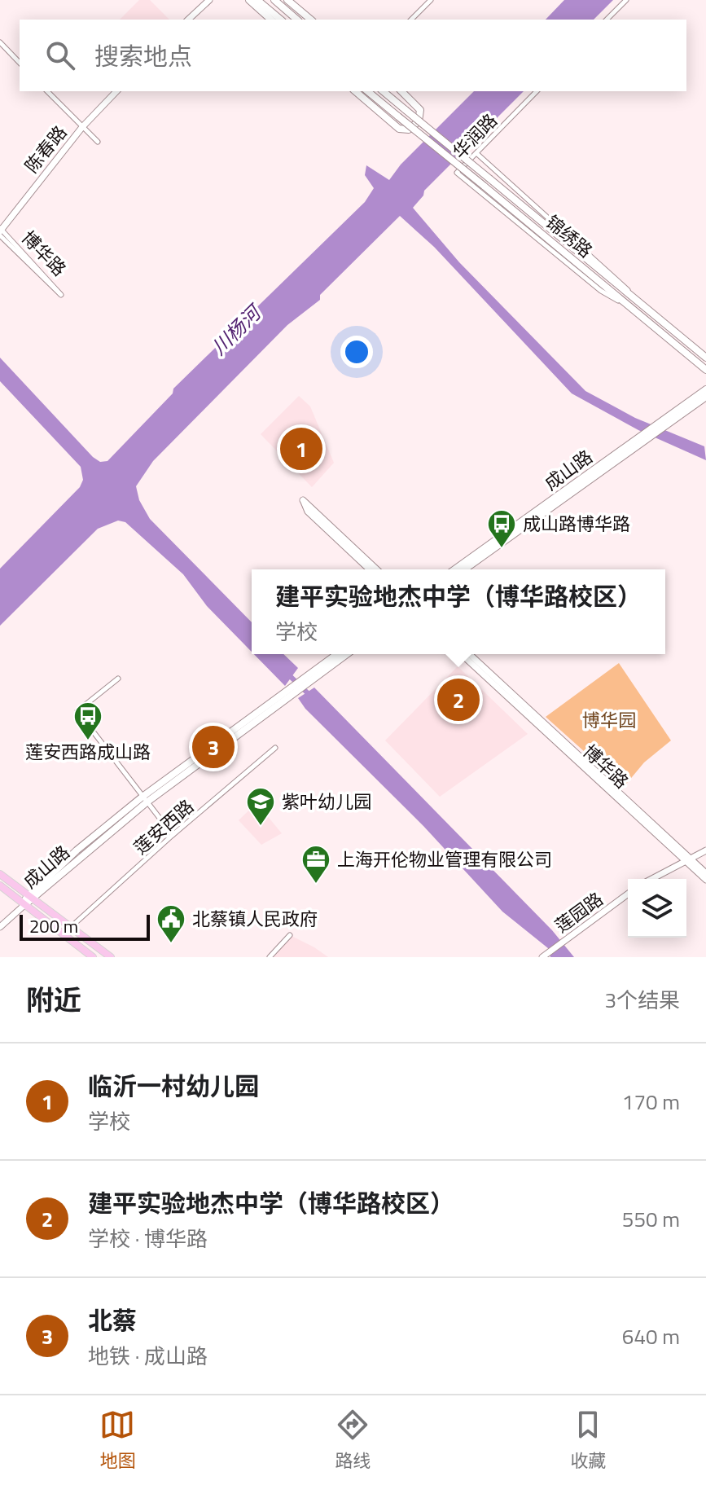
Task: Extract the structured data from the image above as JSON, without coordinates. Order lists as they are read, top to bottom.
{
  "streets": {
    "main road": ["锦绣路", "成山路"],
    "street": [
      "华润路",
      "陈春路",
      "博华路",
      "莲安西路",
      "莲园路"
    ]
  },
  "crossings": [
    ["华润路", "锦绣路"],
    ["陈春路", "博华路"]
  ],
  "water": ["川杨河"],
  "parks": ["博华园"],
  "places": {
    "bus stop": ["成山路博华路", "莲安西路成山路"],
    "school or university": ["紫叶幼儿园"],
    "office": ["上海开伦物业管理有限公司"],
    "public building": ["北蔡镇人民政府"]
  },
  "scale_bar": "200 m",
  "page": {
    "search": "搜索地点",
    "pins": ["1", "2", "3"],
    "popup": ["建平实验地杰中学（博华路校区）", "学校"],
    "scale": "200 m",
    "heading": ["附近", "3个结果"],
    "list": [
      {
        "mark": "1",
        "name": "临沂一村幼儿园",
        "note": "学校",
        "value": "170 m"
      },
      {
        "mark": "2",
        "name": "建平实验地杰中学（博华路校区）",
        "note": "学校 · 博华路",
        "value": "550 m"
      },
      {
        "mark": "3",
        "name": "北蔡",
        "note": "地铁 · 成山路",
        "value": "640 m"
      }
    ],
    "nav": ["地图", "路线", "收藏"]
  }
}
